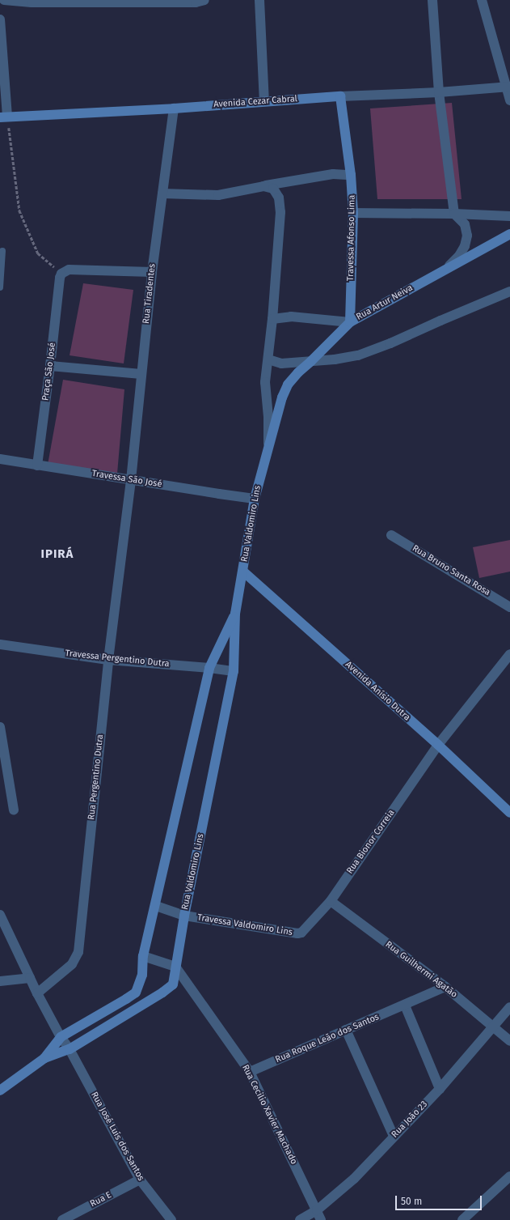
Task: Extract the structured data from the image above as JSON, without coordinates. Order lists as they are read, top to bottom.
{
  "streets": {
    "main road": [
      "Avenida Cezar Cabral",
      "Travessa Afonso Lima",
      "Rua Artur Neiva",
      "Rua Valdomiro Lins",
      "Avenida Anísio Dutra"
    ],
    "street": [
      "Rua Tiradentes",
      "Praça São José",
      "Travessa São José",
      "Rua Bruno Santa Rosa",
      "Travessa Pergentino Dutra",
      "Rua Pergentino Dutra",
      "Rua Bionor Correia",
      "Travessa Valdomiro Lins",
      "Rua Guilhermi Agatão",
      "Rua Roque Leão dos Santos",
      "Rua Cecilio Xavier Machado",
      "Rua João 23",
      "Rua José Luís dos Santos",
      "Rua E"
    ]
  },
  "crossings": [
    ["Avenida Cezar Cabral", "Travessa Afonso Lima"],
    ["Avenida Cezar Cabral", "Rua Tiradentes"],
    ["Travessa Afonso Lima", "Rua Artur Neiva"],
    ["Rua Tiradentes", "Travessa São José"],
    ["Rua Tiradentes", "Rua Pergentino Dutra"],
    ["Rua Artur Neiva", "Rua Valdomiro Lins"],
    ["Praça São José", "Travessa São José"],
    ["Travessa São José", "Rua Valdomiro Lins"],
    ["Travessa São José", "Rua Pergentino Dutra"],
    ["Rua Valdomiro Lins", "Travessa Pergentino Dutra"],
    ["Rua Valdomiro Lins", "Avenida Anísio Dutra"],
    ["Rua Valdomiro Lins", "Travessa Valdomiro Lins"],
    ["Rua Valdomiro Lins", "Rua Cecilio Xavier Machado"],
    ["Rua Valdomiro Lins", "Rua José Luís dos Santos"],
    ["Travessa Pergentino Dutra", "Rua Pergentino Dutra"],
    ["Avenida Anísio Dutra", "Rua Bionor Correia"],
    ["Rua Bionor Correia", "Travessa Valdomiro Lins"],
    ["Rua Bionor Correia", "Rua Guilhermi Agatão"],
    ["Rua Guilhermi Agatão", "Rua Roque Leão dos Santos"],
    ["Rua Guilhermi Agatão", "Rua João 23"],
    ["Rua Roque Leão dos Santos", "Rua Cecilio Xavier Machado"],
    ["Rua Cecilio Xavier Machado", "Rua João 23"],
    ["Rua José Luís dos Santos", "Rua E"]
  ],
  "districts": ["IPIRÁ"],
  "scale_bar": "50 m"
}
